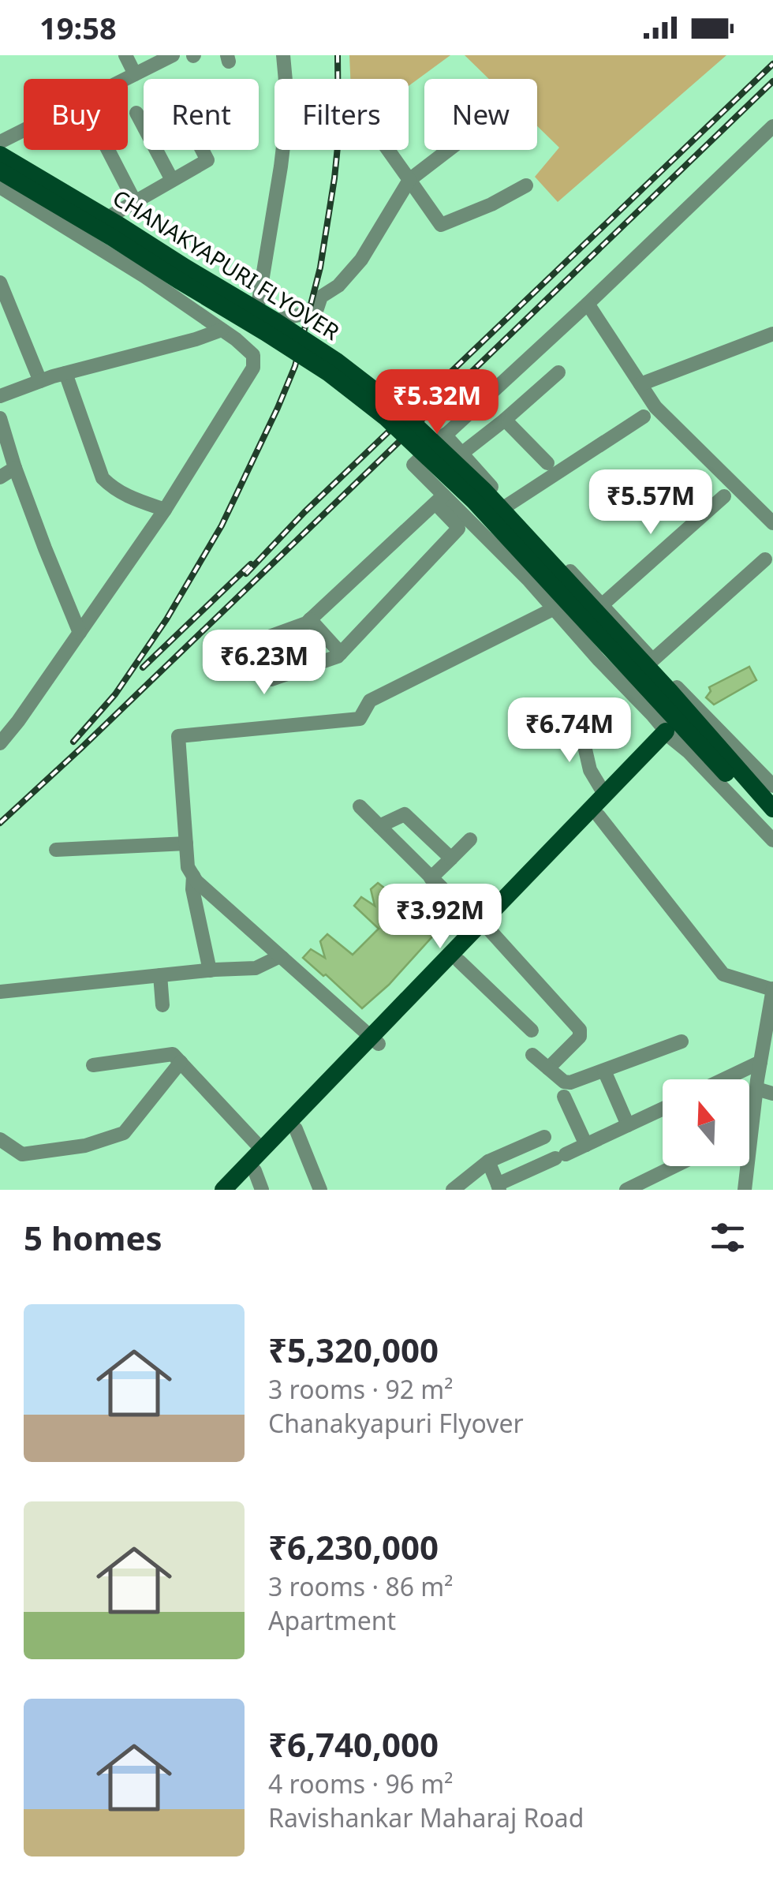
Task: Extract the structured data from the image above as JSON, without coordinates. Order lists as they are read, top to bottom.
{
  "streets": {
    "main road": ["CHANAKYAPURI FLYOVER"]
  },
  "north": "top",
  "page": {
    "status": "19:58",
    "chip": [
      "Buy",
      "Rent",
      "Filters",
      "New"
    ],
    "price": [
      "₹5.32M",
      "₹5.57M",
      "₹6.23M",
      "₹6.74M",
      "₹3.92M"
    ],
    "heading": "5 homes",
    "list": [
      {
        "name": "₹5,320,000",
        "note": "3 rooms · 92 m² · Chanakyapuri Flyover"
      },
      {
        "name": "₹6,230,000",
        "note": "3 rooms · 86 m² · Apartment"
      },
      {
        "name": "₹6,740,000",
        "note": "4 rooms · 96 m² · Ravishankar Maharaj Road"
      }
    ]
  }
}
